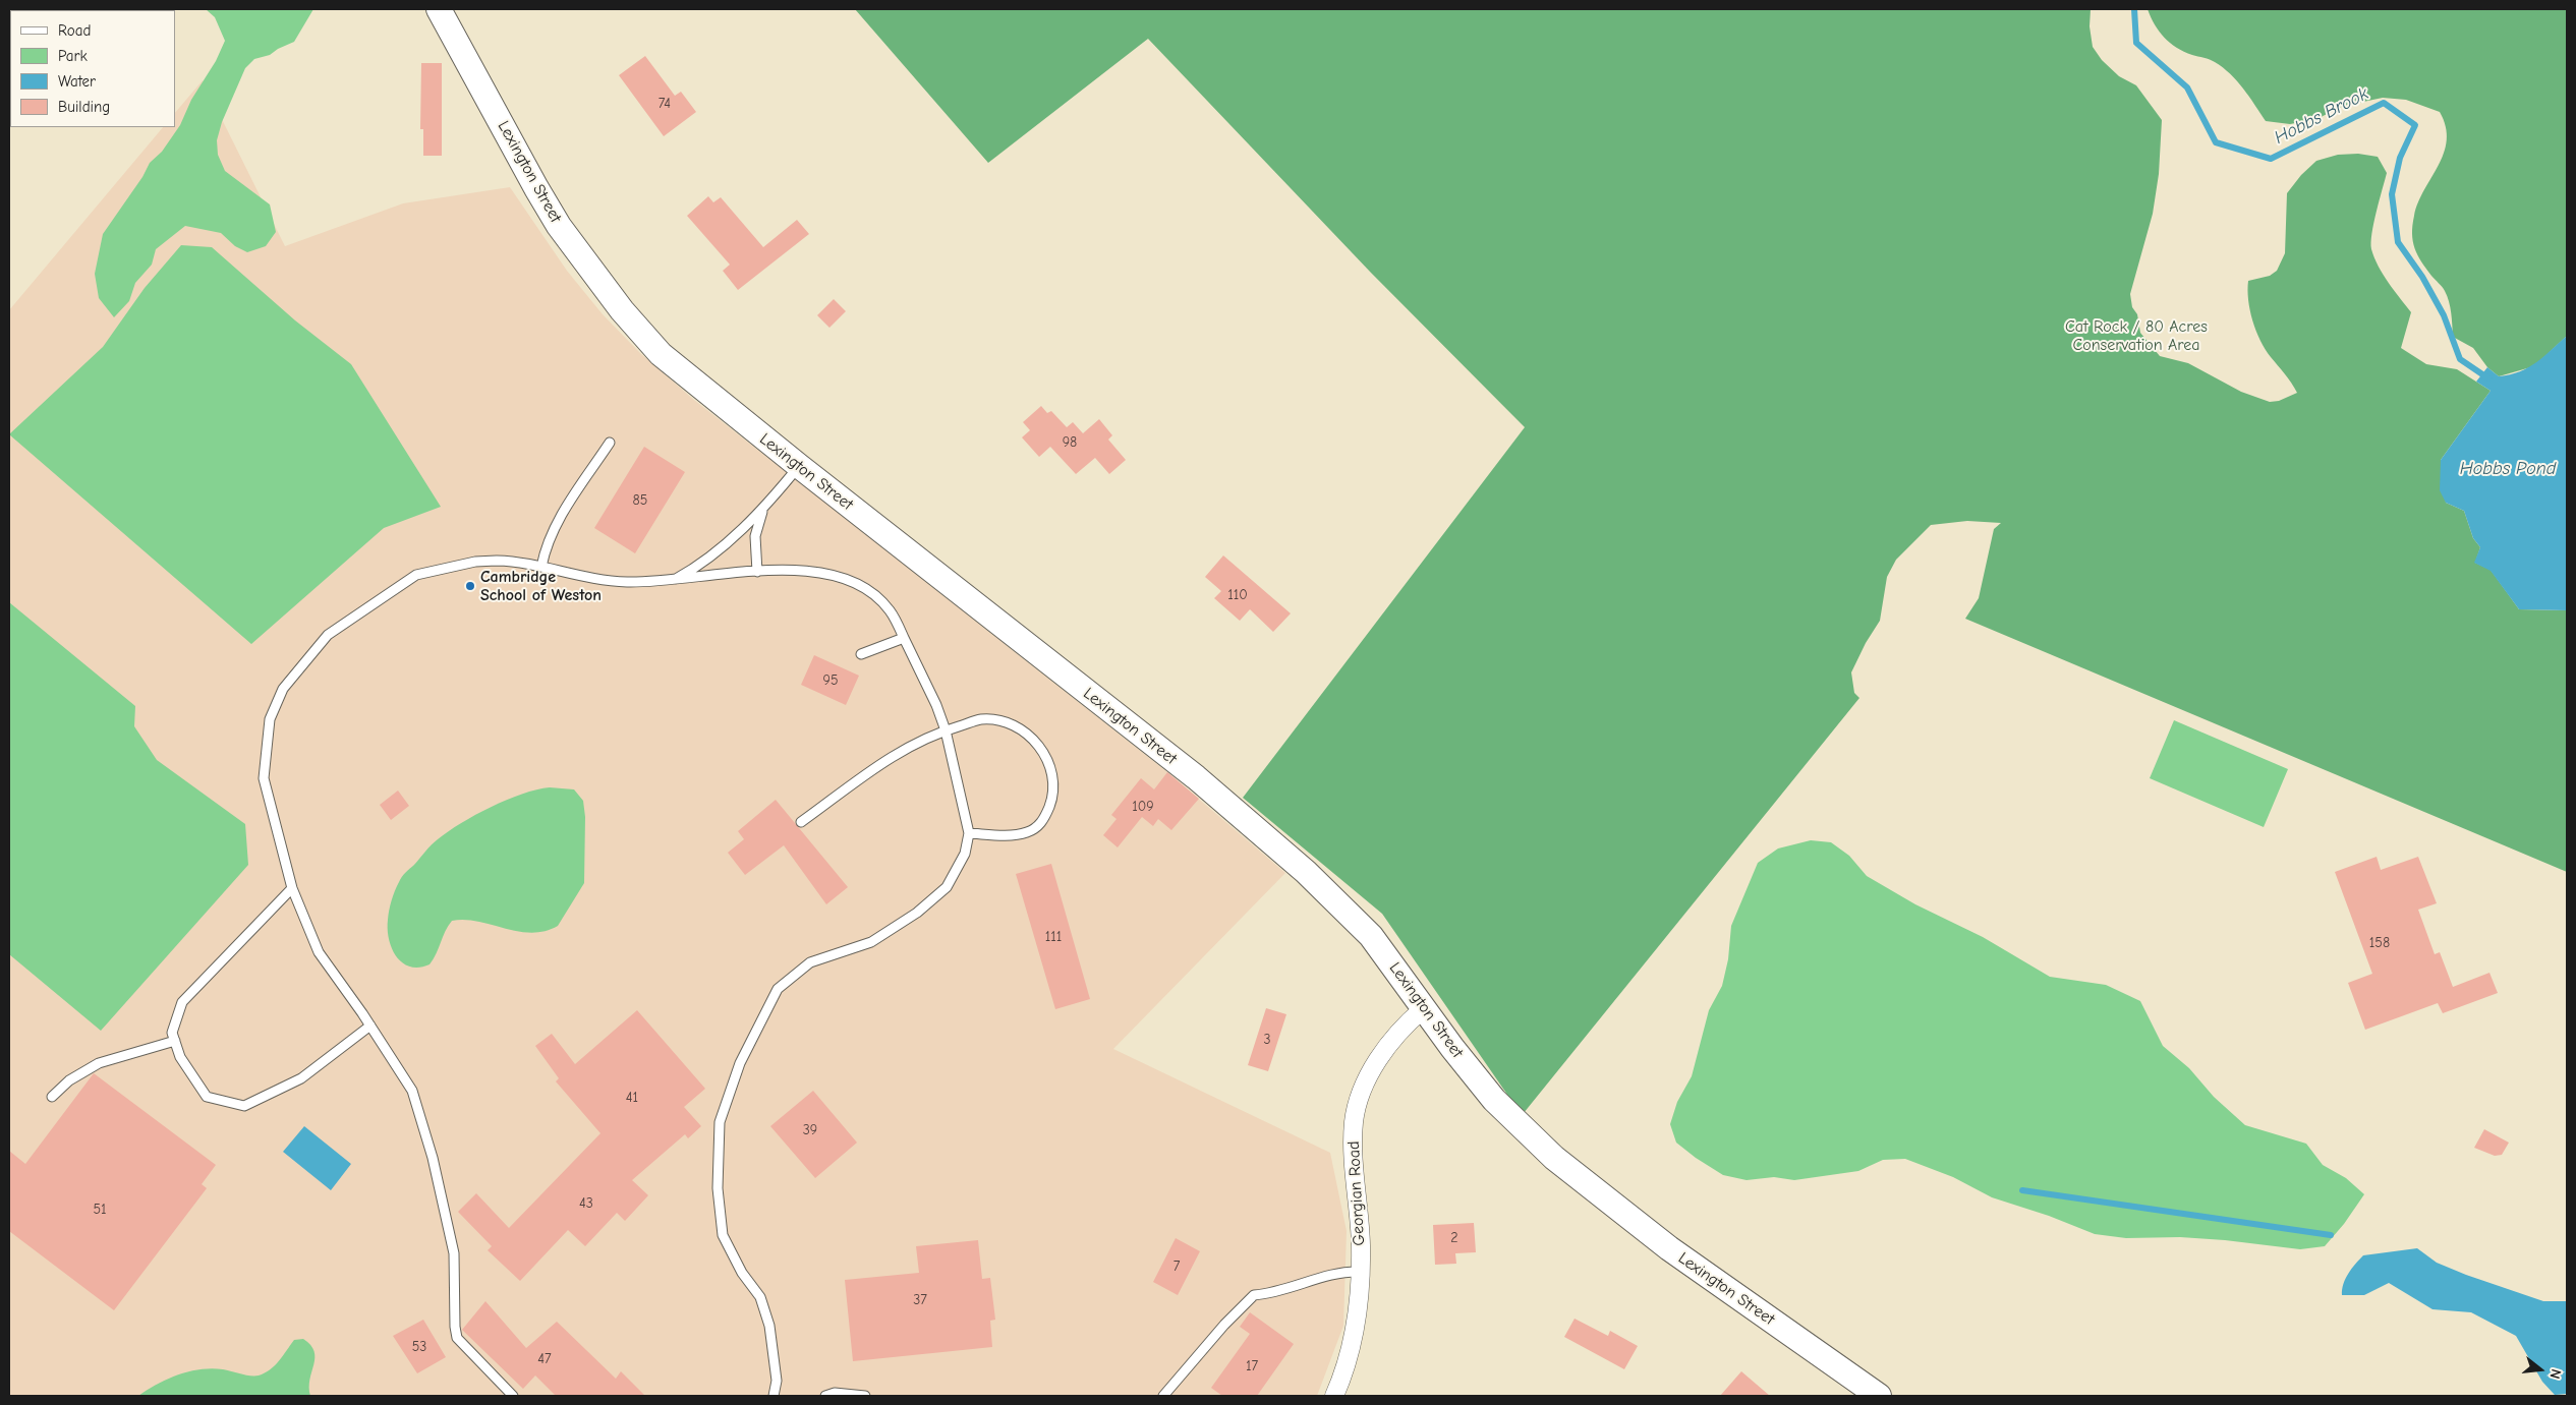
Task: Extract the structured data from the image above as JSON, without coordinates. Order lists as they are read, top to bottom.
{
  "streets": {
    "street": ["Lexington Street", "Georgian Road"]
  },
  "crossings": [
    ["Lexington Street", "Georgian Road"]
  ],
  "water": ["Hobbs Brook", "Hobbs Pond"],
  "parks": ["Cat Rock / 80 Acres Conservation Area"],
  "places": ["Cambridge School of Weston"],
  "house_numbers": [
    "74",
    "98",
    "85",
    "110",
    "95",
    "109",
    "111",
    "158",
    "3",
    "41",
    "39",
    "43",
    "51",
    "2",
    "7",
    "37",
    "53",
    "47",
    "17"
  ],
  "legend": [
    "Road",
    "Park",
    "Water",
    "Building"
  ],
  "north": "right"
}
